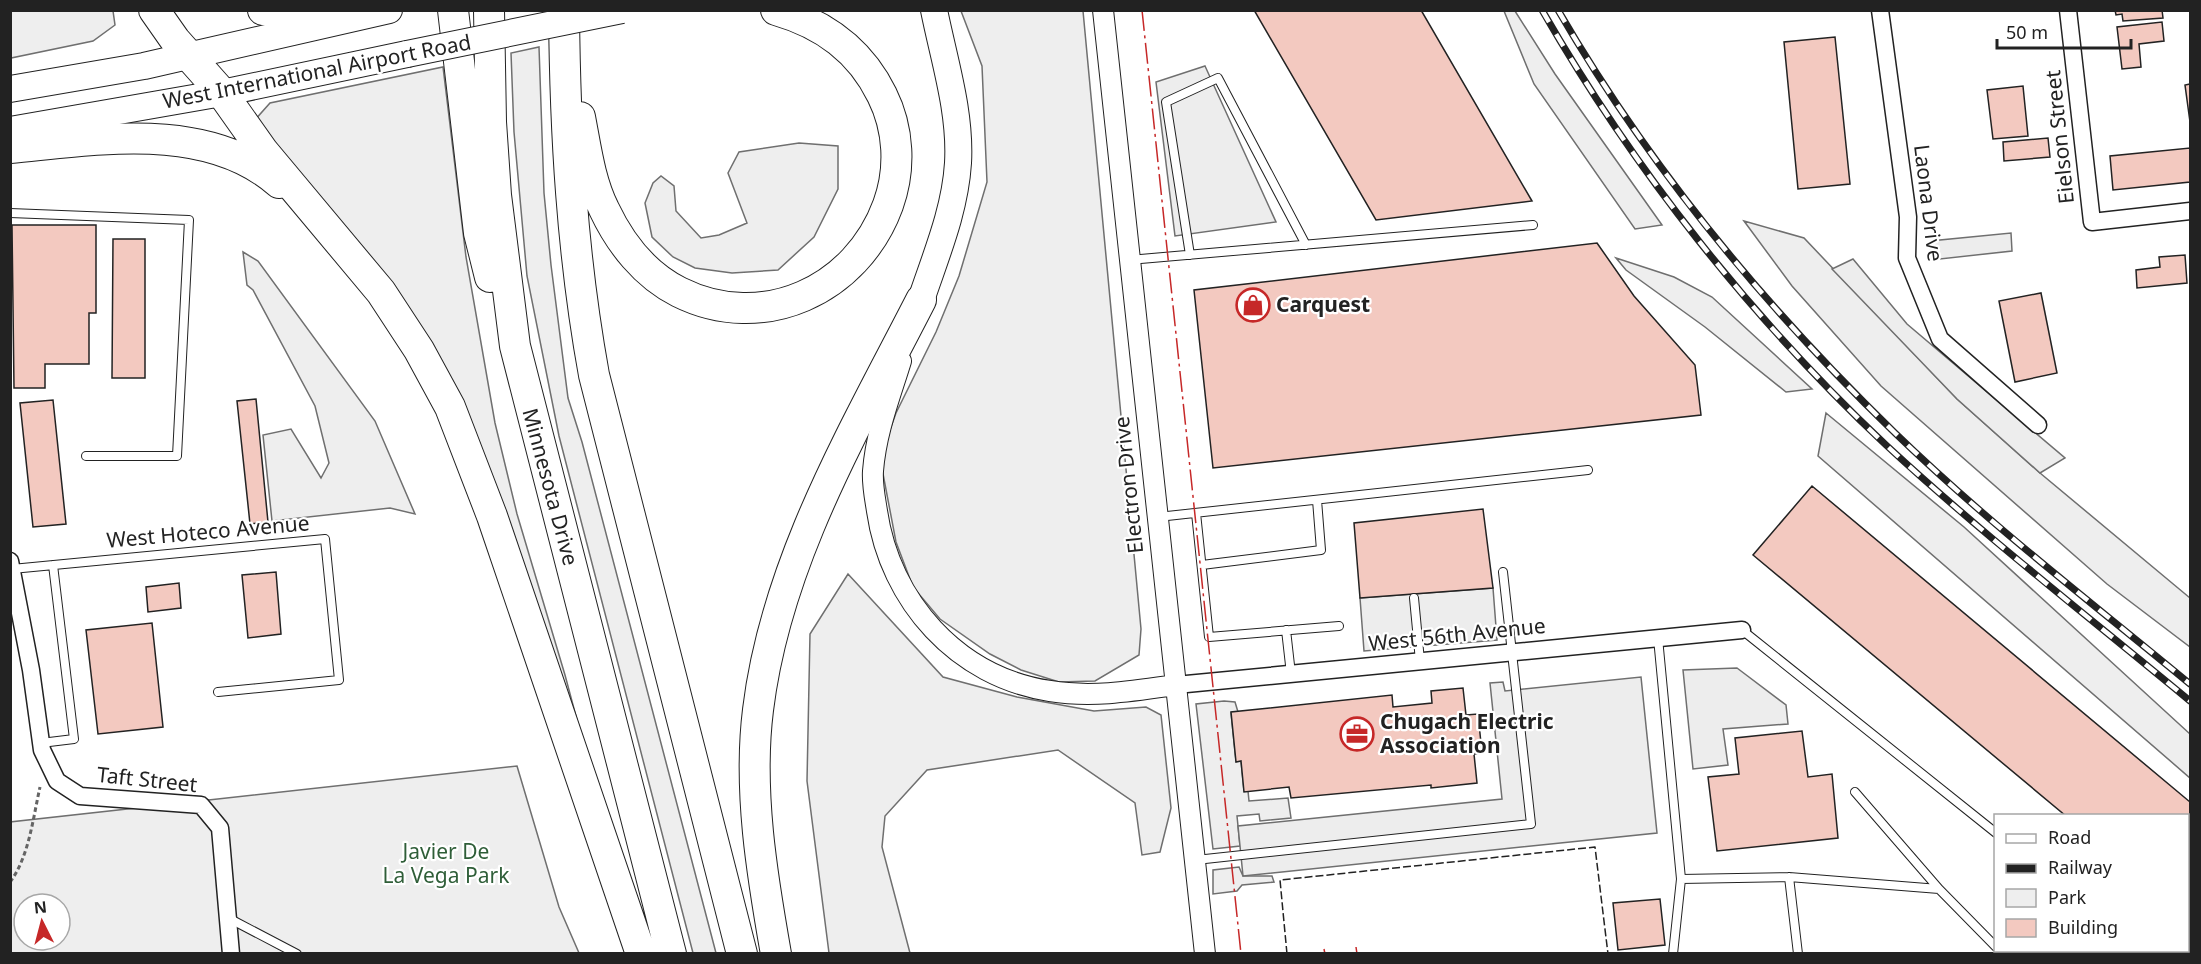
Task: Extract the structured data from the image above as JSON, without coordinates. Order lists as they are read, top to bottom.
{
  "streets": {
    "highway": ["Minnesota Drive"],
    "main road": ["West International Airport Road"],
    "street": [
      "Eielson Street",
      "Laona Drive",
      "Electron Drive",
      "West 56th Avenue",
      "Taft Street"
    ],
    "lane": ["West Hoteco Avenue"]
  },
  "crossings": [
    ["Electron Drive", "West 56th Avenue"],
    ["West Hoteco Avenue", "Taft Street"]
  ],
  "parks": ["Javier De La Vega Park"],
  "places": {
    "shop": ["Carquest"],
    "office": ["Chugach Electric Association"]
  },
  "legend": [
    "Road",
    "Railway",
    "Park",
    "Building"
  ],
  "scale_bar": "50 m",
  "north": "top"
}
